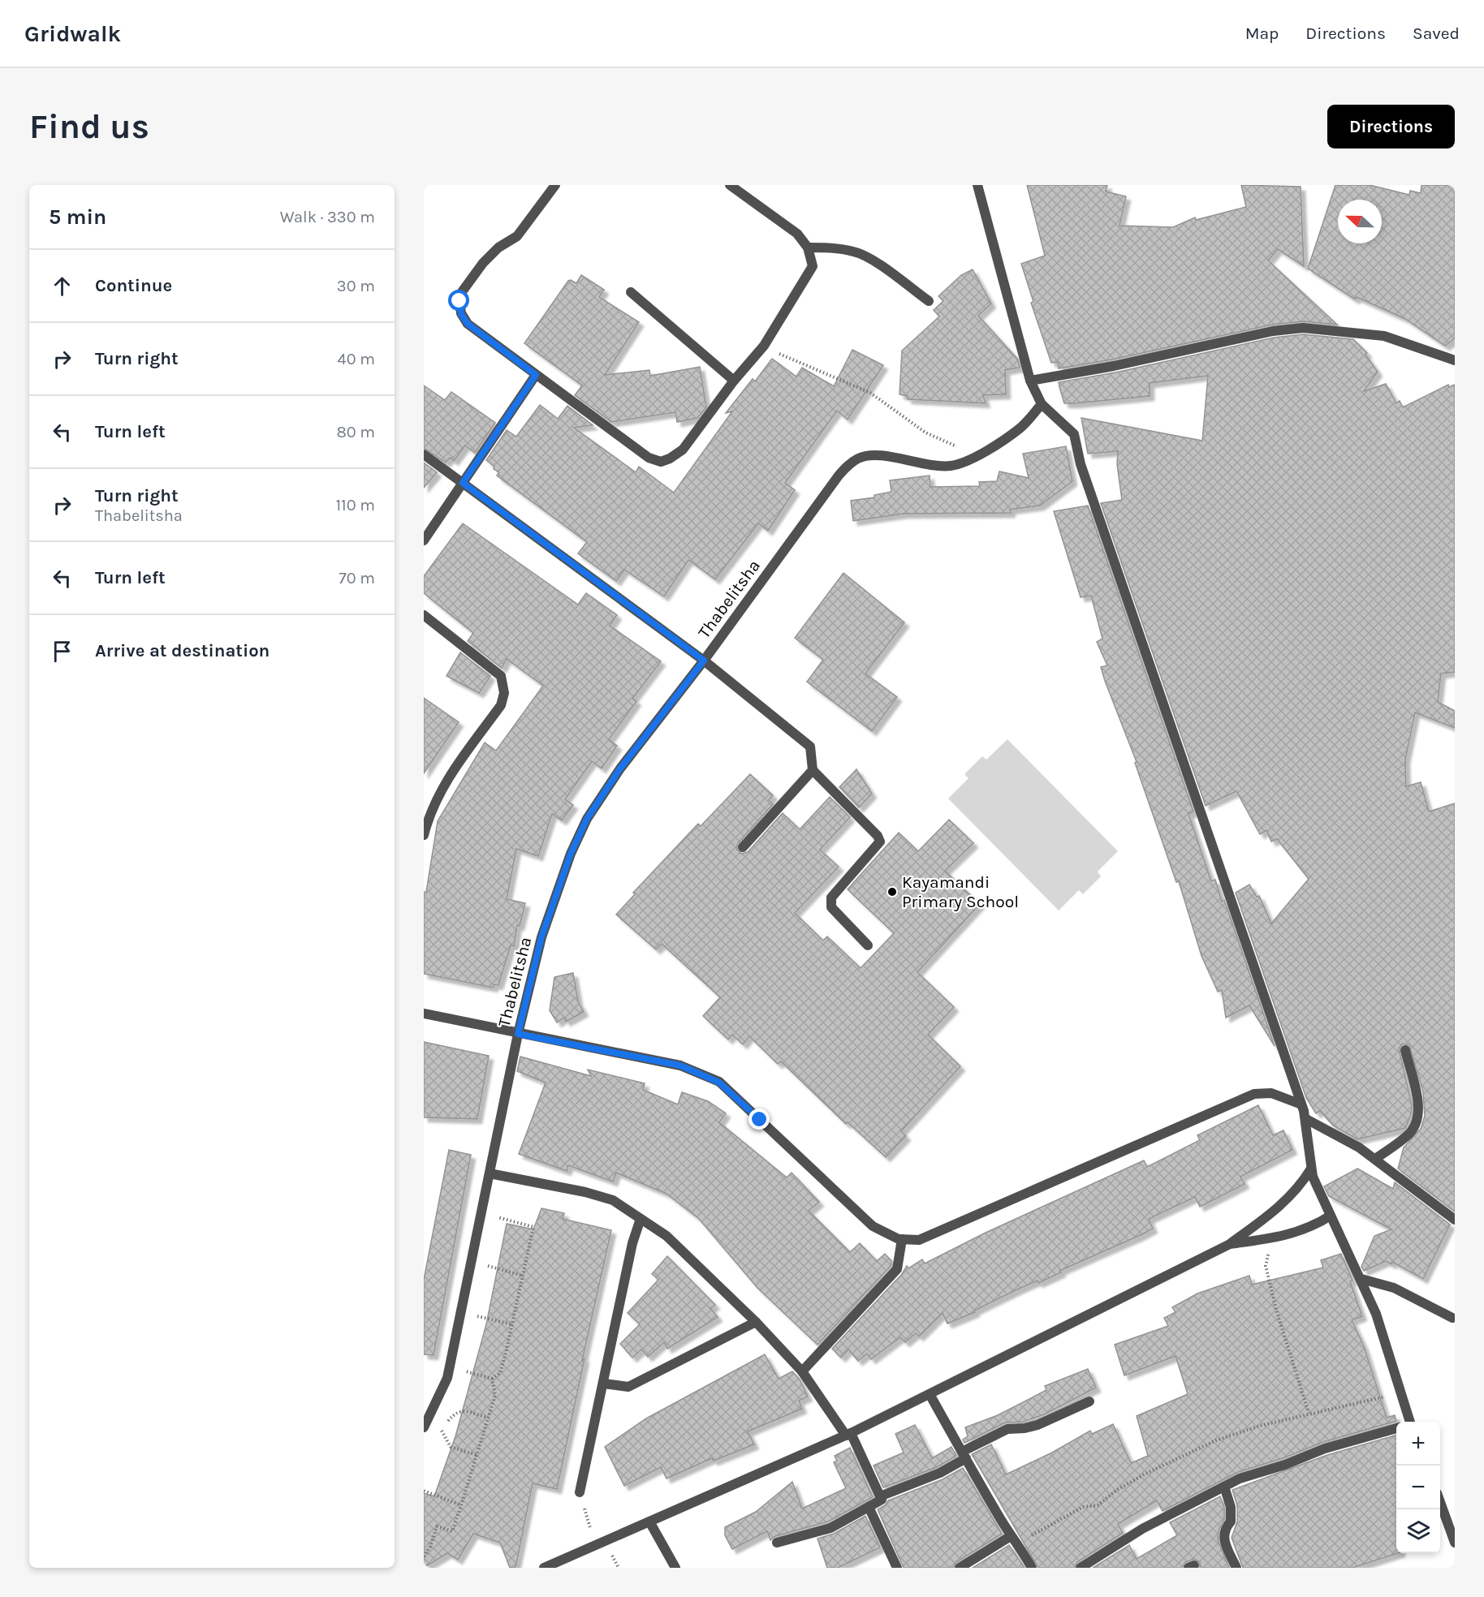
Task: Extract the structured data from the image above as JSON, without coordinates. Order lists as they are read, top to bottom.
{
  "streets": {
    "street": ["Thabelitsha"]
  },
  "places": ["Kayamandi Primary School"],
  "north": "left",
  "page": {
    "header": "Gridwalk",
    "nav": ["Map", "Directions", "Saved"],
    "buttons": "Directions",
    "title": "Find us",
    "heading": ["5 min", "Walk · 330 m"],
    "list": [
      ["Continue", "30 m"],
      ["Turn right", "40 m"],
      ["Turn left", "80 m"],
      ["Turn right", "Thabelitsha", "110 m"],
      ["Turn left", "70 m"],
      "Arrive at destination"
    ],
    "map_buttons": ["+", "−"]
  }
}
